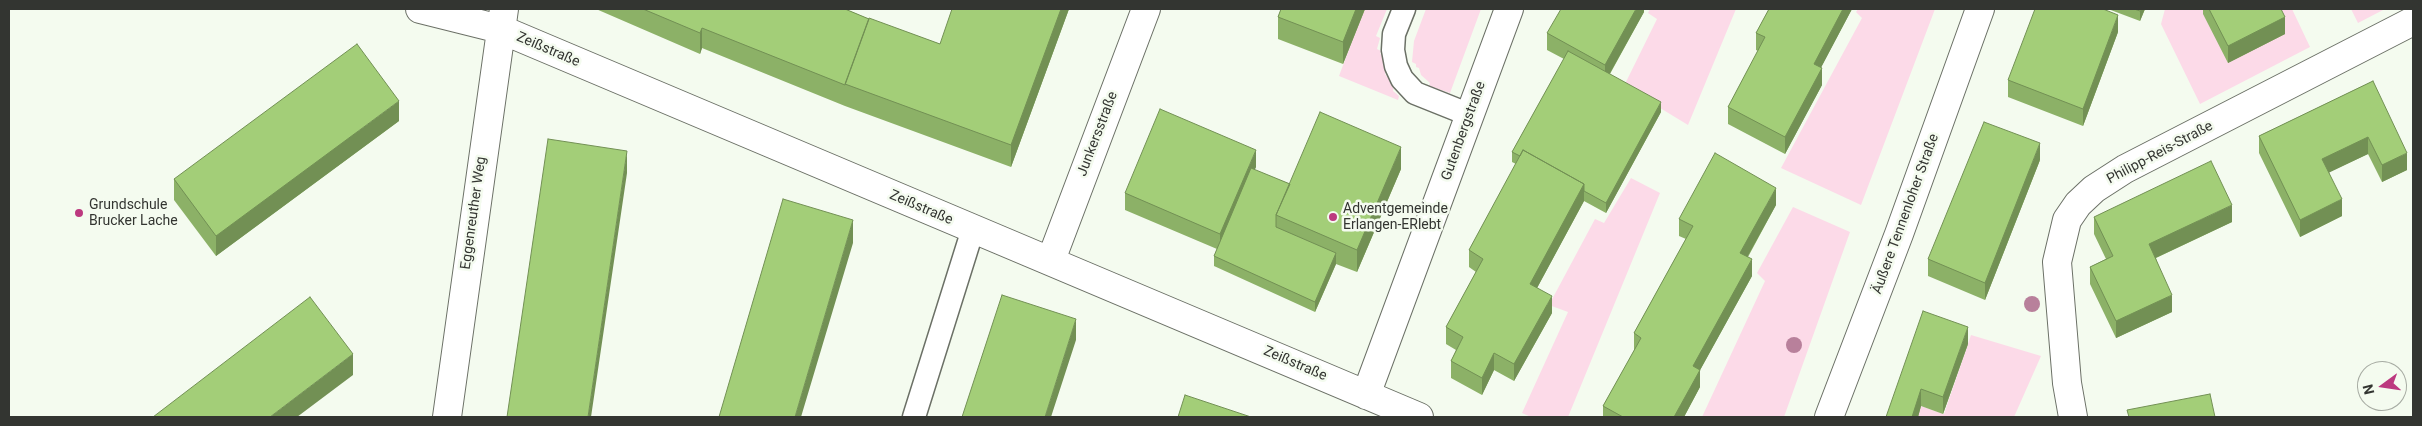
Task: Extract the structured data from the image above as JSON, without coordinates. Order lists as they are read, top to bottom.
{
  "streets": {
    "street": [
      "Zeißstraße",
      "Gutenbergstraße",
      "Junkersstraße",
      "Philipp-Reis-Straße",
      "Eggenreuther Weg",
      "Äußere Tennenloher Straße"
    ]
  },
  "crossings": [
    ["Zeißstraße", "Gutenbergstraße"],
    ["Zeißstraße", "Junkersstraße"],
    ["Zeißstraße", "Eggenreuther Weg"]
  ],
  "places": ["Grundschule Brucker Lache", "Adventgemeinde Erlangen-ERlebt"],
  "north": "left"
}
